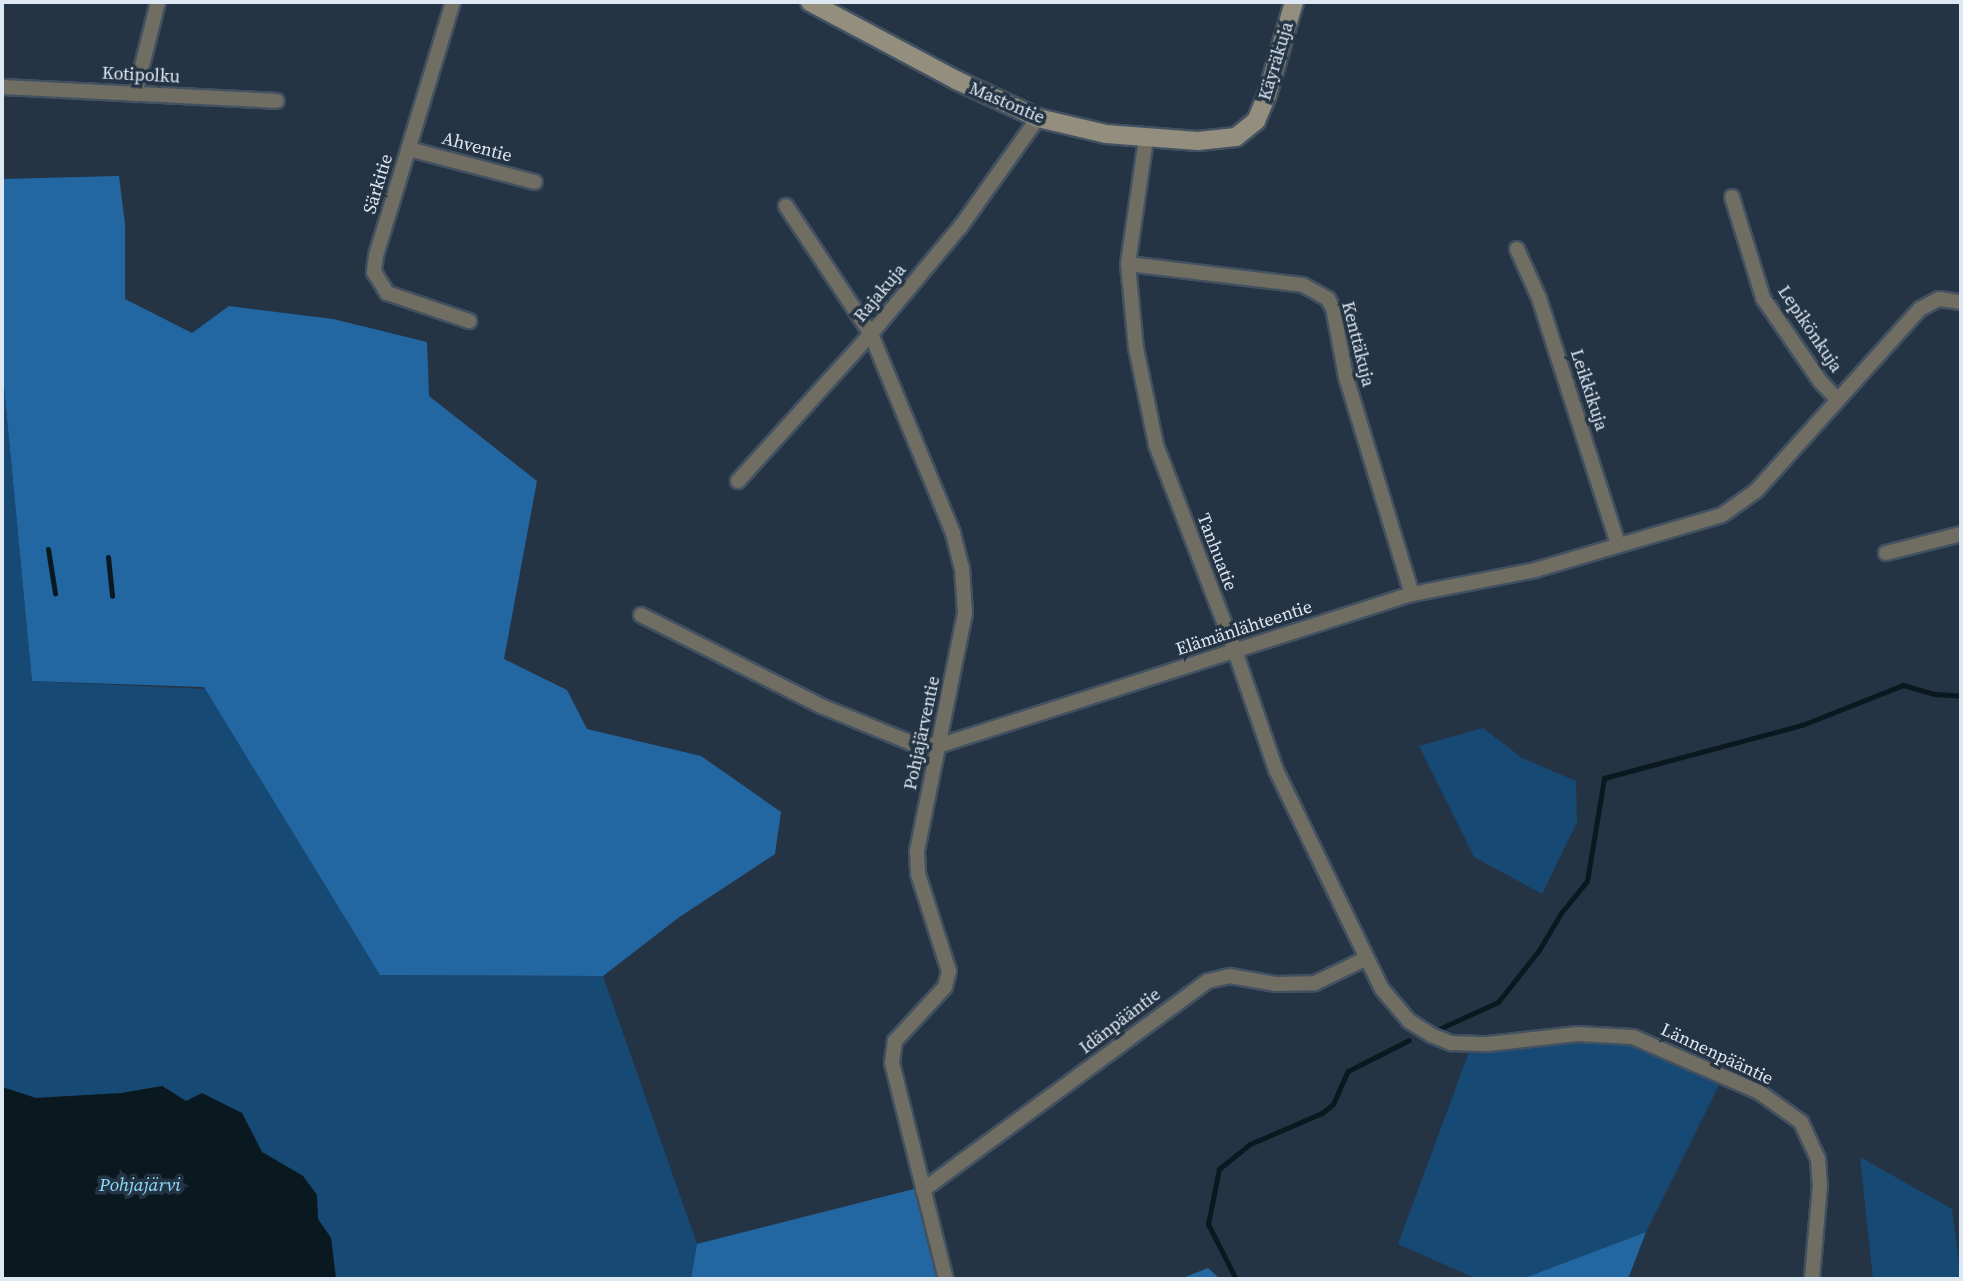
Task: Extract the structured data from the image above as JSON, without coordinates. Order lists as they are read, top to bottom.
{
  "streets": {
    "street": [
      "Käyräkuja",
      "Kotipolku",
      "Mastontie",
      "Ahventie",
      "Särkitie",
      "Rajakuja",
      "Lepikönkuja",
      "Kenttäkuja",
      "Leikkikuja",
      "Tanhuatie",
      "Elämänlähteentie",
      "Pohjajärventie",
      "Idänpääntie",
      "Lännenpääntie"
    ]
  },
  "crossings": [
    ["Käyräkuja", "Mastontie"],
    ["Mastontie", "Rajakuja"],
    ["Mastontie", "Tanhuatie"],
    ["Ahventie", "Särkitie"],
    ["Rajakuja", "Pohjajärventie"],
    ["Lepikönkuja", "Elämänlähteentie"],
    ["Kenttäkuja", "Tanhuatie"],
    ["Kenttäkuja", "Elämänlähteentie"],
    ["Leikkikuja", "Elämänlähteentie"],
    ["Tanhuatie", "Elämänlähteentie"],
    ["Tanhuatie", "Idänpääntie"],
    ["Tanhuatie", "Lännenpääntie"],
    ["Elämänlähteentie", "Pohjajärventie"],
    ["Pohjajärventie", "Idänpääntie"]
  ],
  "water": ["Pohjajärvi"]
}
